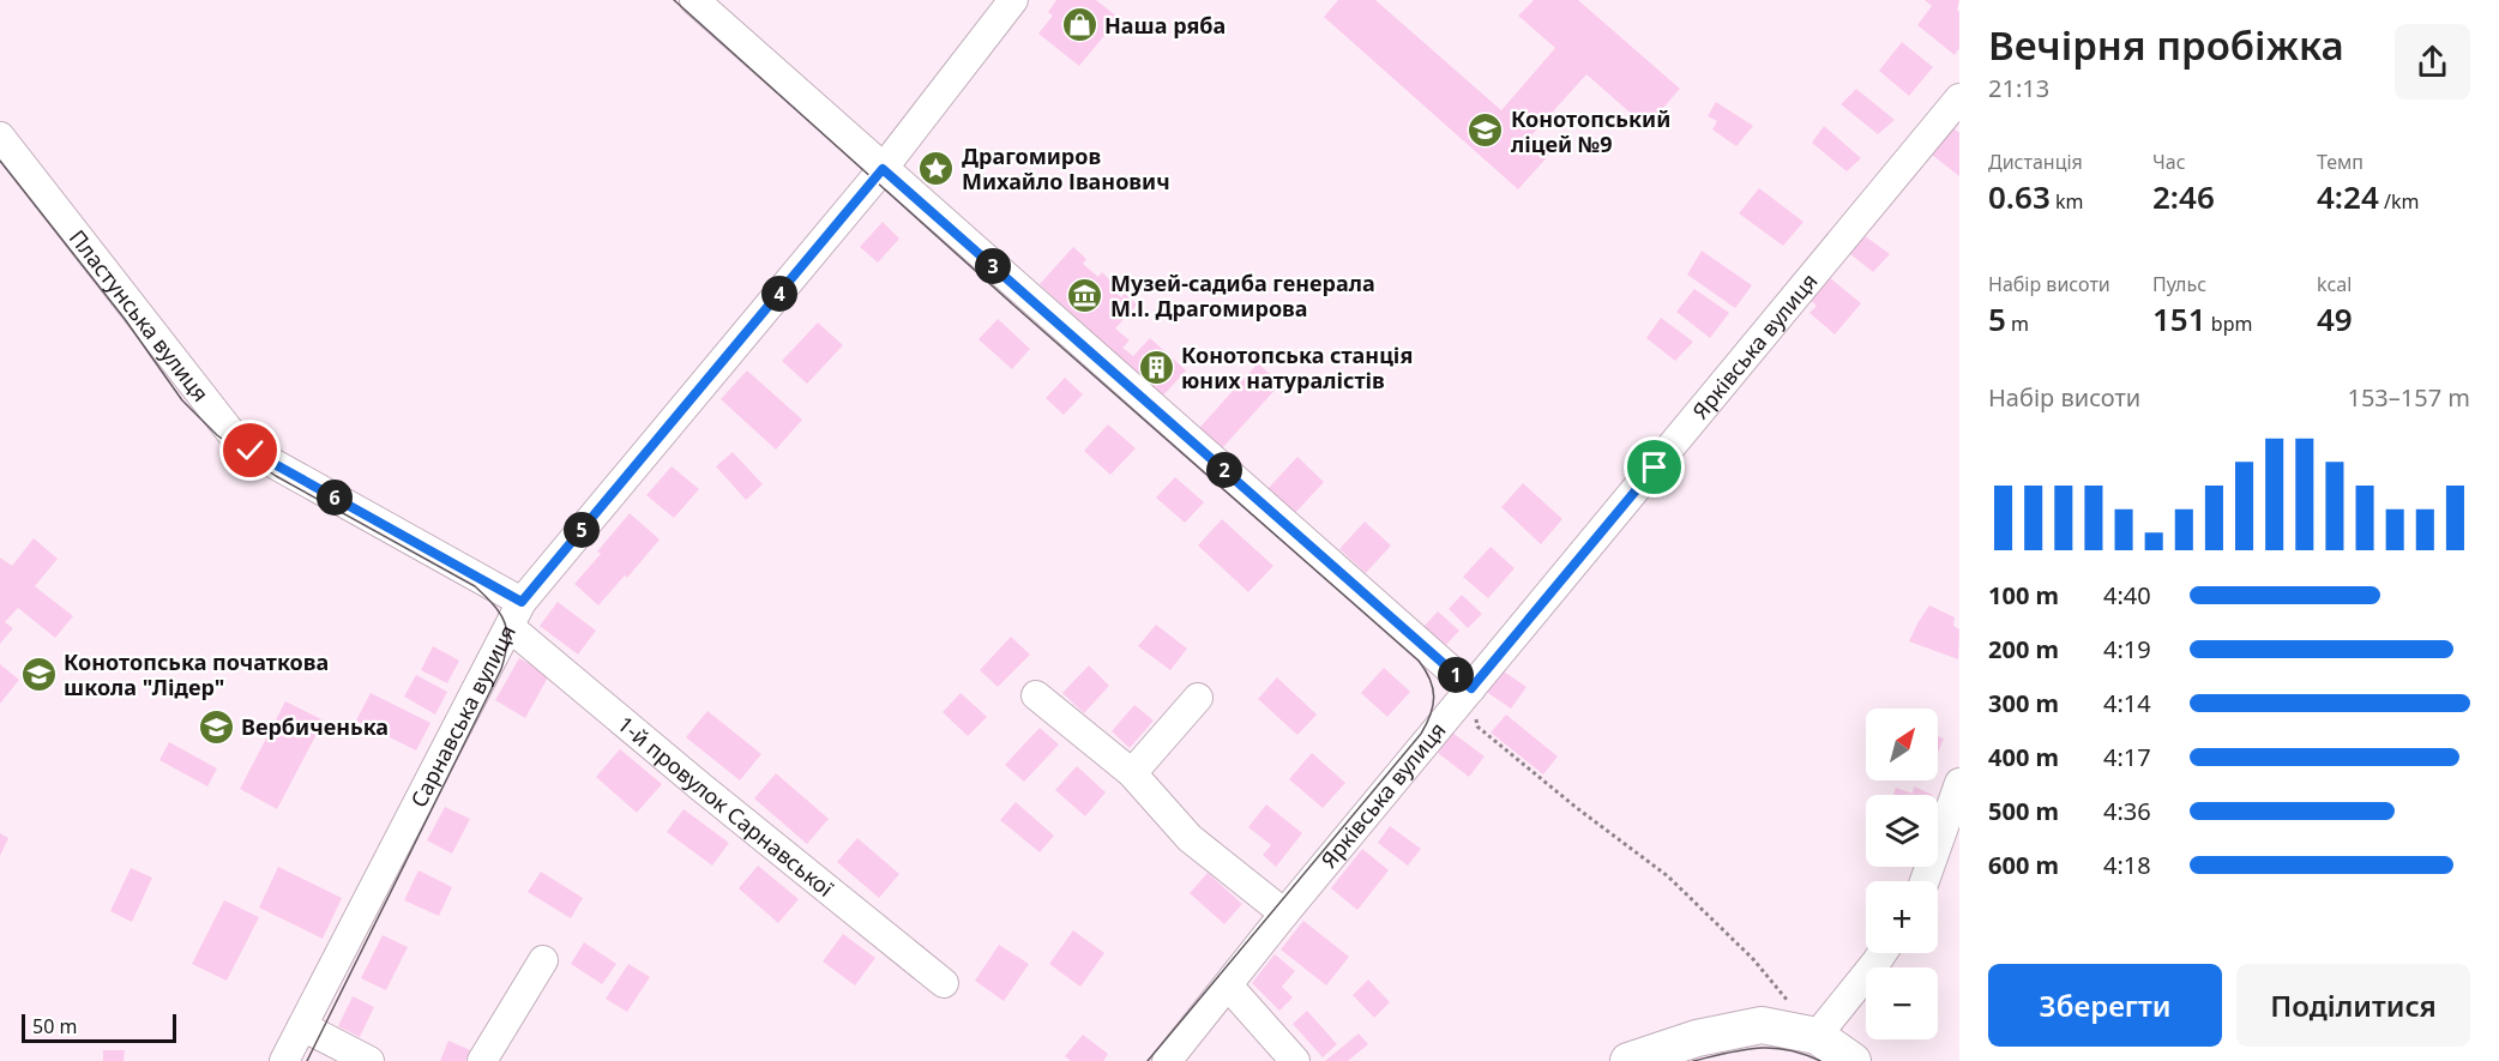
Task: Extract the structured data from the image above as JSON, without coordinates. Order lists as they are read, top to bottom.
{
  "streets": {
    "street": [
      "Пластунська вулиця",
      "Ярківська вулиця",
      "Сарнавська вулиця",
      "1-й провулок Сарнавської"
    ]
  },
  "crossings": [
    ["Пластунська вулиця", "Сарнавська вулиця"],
    ["Пластунська вулиця", "1-й провулок Сарнавської"],
    ["Сарнавська вулиця", "1-й провулок Сарнавської"]
  ],
  "places": {
    "shop": ["Наша ряба"],
    "school or university": ["Конотопський ліцей №9", "Конотопська початкова школа \"Лідер\"", "Вербиченька"],
    "place": ["Драгомиров Михайло Іванович"],
    "museum": ["Музей-садиба генерала М.І. Драгомирова"],
    "building": ["Конотопська станція юних натуралістів"]
  },
  "scale_bar": "50 m",
  "north": "top right",
  "page": {
    "heading": ["Вечірня пробіжка", "21:13"],
    "stats": [
      ["Дистанція", "0.63 km"],
      ["Час", "2:46"],
      ["Темп", "4:24 /km"],
      ["Набір висоти", "5 m"],
      ["Пульс", "151 bpm"],
      ["kcal", "49"]
    ],
    "pins": [
      "3",
      "4",
      "2",
      "6",
      "5",
      "1"
    ],
    "chart": ["Набір висоти", "153–157 m"],
    "list": [
      {
        "name": "100 m",
        "note": "4:40"
      },
      {
        "name": "200 m",
        "note": "4:19"
      },
      {
        "name": "300 m",
        "note": "4:14"
      },
      {
        "name": "400 m",
        "note": "4:17"
      },
      {
        "name": "500 m",
        "note": "4:36"
      },
      {
        "name": "600 m",
        "note": "4:18"
      }
    ],
    "map_buttons": ["+", "−"],
    "buttons": ["Зберегти", "Поділитися"],
    "scale": "50 m"
  }
}
